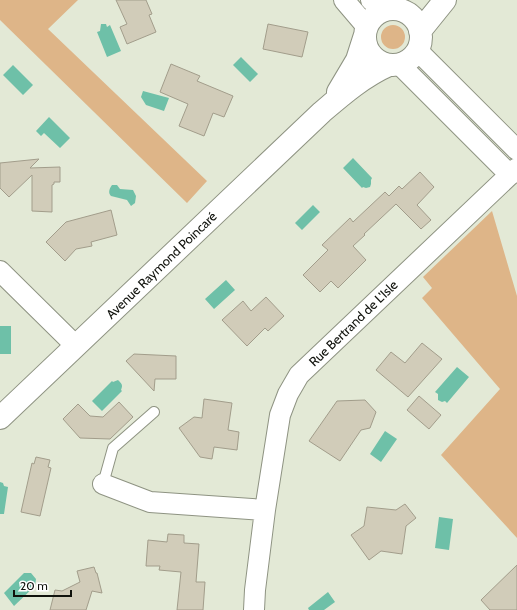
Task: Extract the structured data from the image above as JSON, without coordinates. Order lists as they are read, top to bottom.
{
  "streets": {
    "main road": ["Avenue Raymond Poincaré"],
    "street": ["Rue Bertrand de L'Isle"]
  },
  "crossings": [
    ["Avenue Raymond Poincaré", "Rue Bertrand de L'Isle"]
  ],
  "scale_bar": "20 m"
}
